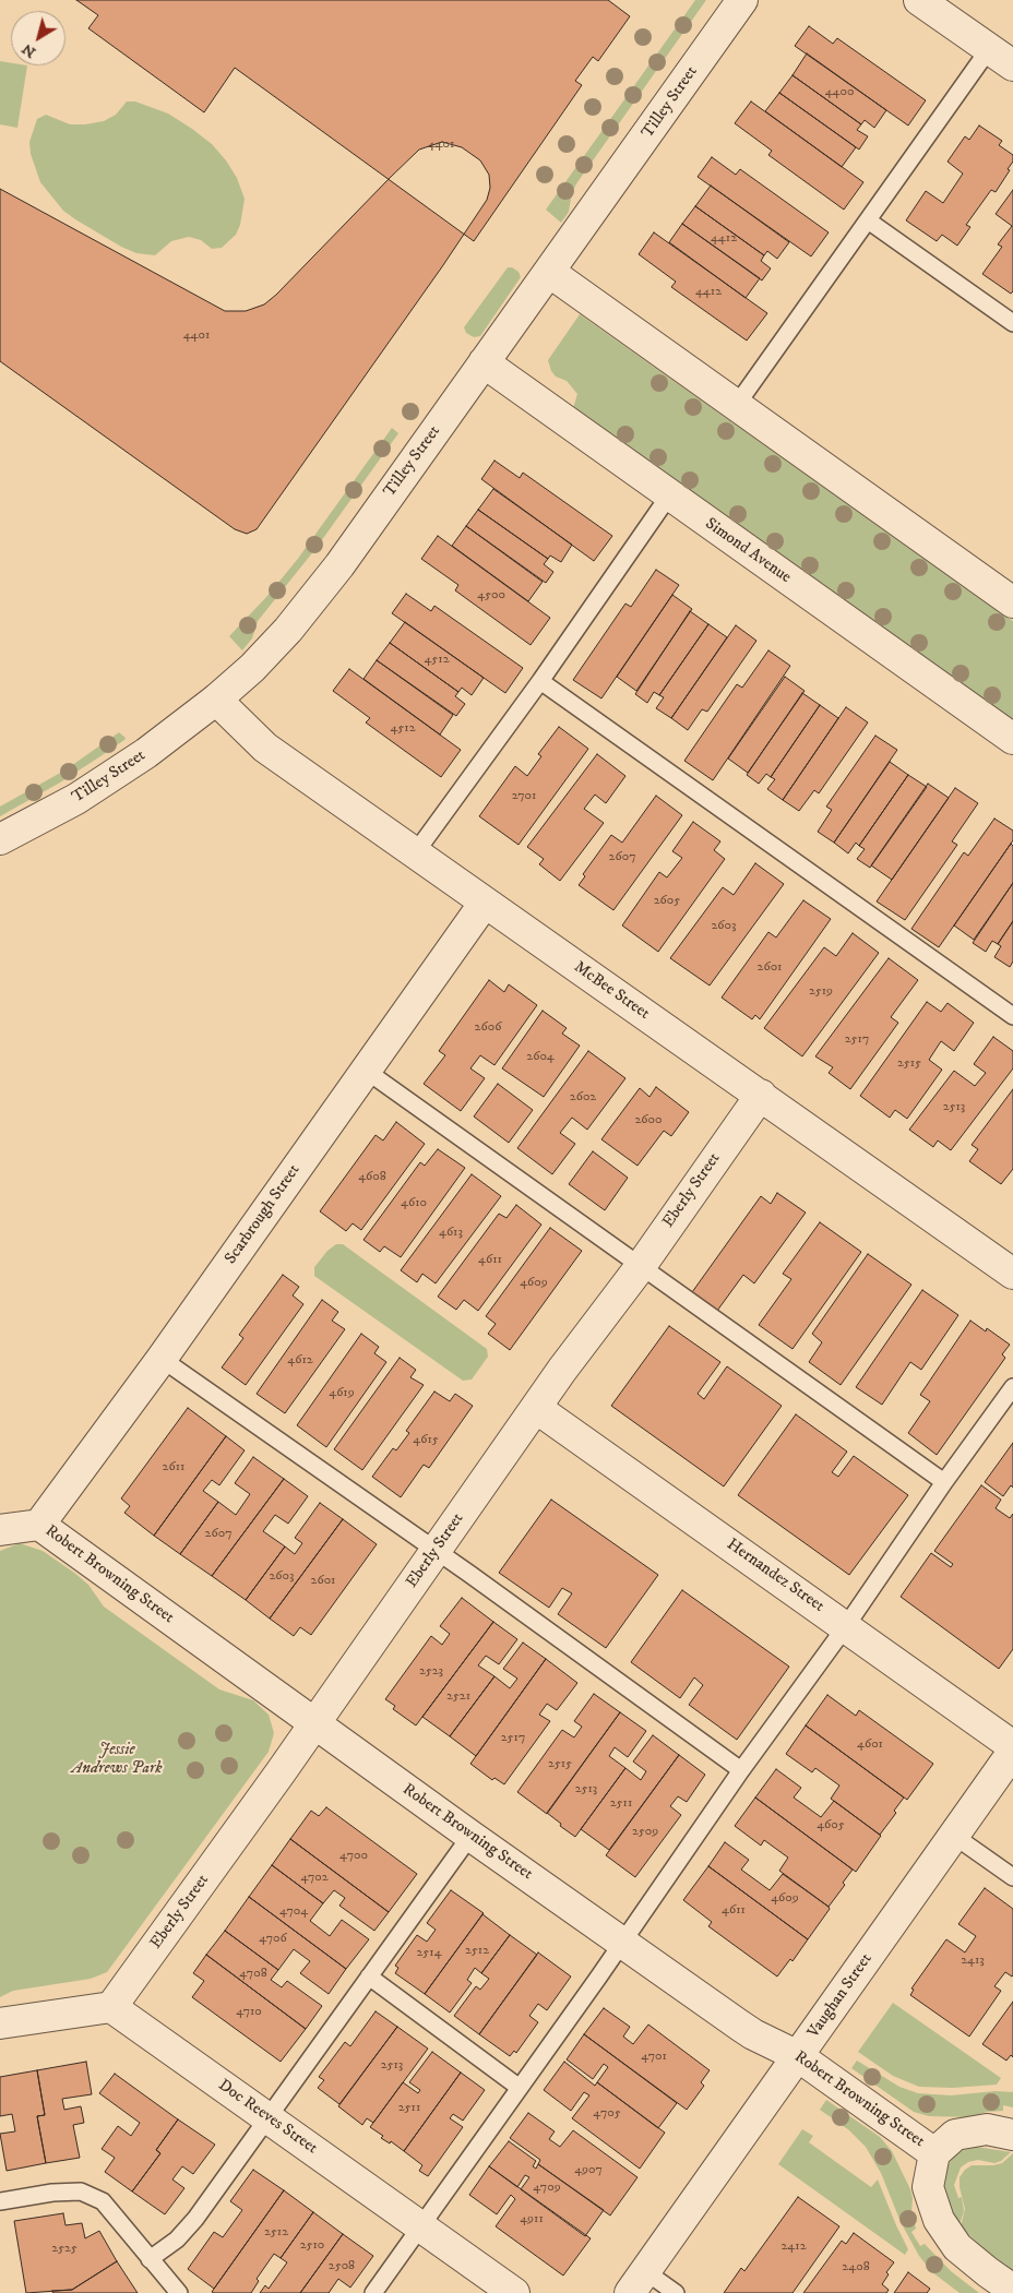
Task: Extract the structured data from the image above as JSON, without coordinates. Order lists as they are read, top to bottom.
{
  "streets": {
    "street": [
      "Tilley Street",
      "Simond Avenue",
      "McBee Street",
      "Eberly Street",
      "Scarbrough Street",
      "Robert Browning Street",
      "Hernandez Street",
      "Vaughan Street",
      "Doc Reeves Street"
    ]
  },
  "crossings": [
    ["Tilley Street", "Simond Avenue"],
    ["Tilley Street", "McBee Street"],
    ["McBee Street", "Eberly Street"],
    ["McBee Street", "Scarbrough Street"],
    ["Eberly Street", "Robert Browning Street"],
    ["Eberly Street", "Hernandez Street"],
    ["Eberly Street", "Doc Reeves Street"],
    ["Scarbrough Street", "Robert Browning Street"],
    ["Robert Browning Street", "Vaughan Street"]
  ],
  "parks": ["Jessie Andrews Park"],
  "house_numbers": [
    "4400",
    "4401",
    "4412",
    "4412",
    "4401",
    "4500",
    "4512",
    "4512",
    "2701",
    "2607",
    "2605",
    "2603",
    "2601",
    "2519",
    "2606",
    "2517",
    "2604",
    "2515",
    "2602",
    "2513",
    "2600",
    "4608",
    "4610",
    "4613",
    "4611",
    "4609",
    "4612",
    "4619",
    "4615",
    "2611",
    "2607",
    "2603",
    "2601",
    "2523",
    "2521",
    "2517",
    "4601",
    "2515",
    "2513",
    "2511",
    "4605",
    "2509",
    "4700",
    "4702",
    "4609",
    "4611",
    "4704",
    "4706",
    "2512",
    "2514",
    "2413",
    "4708",
    "4710",
    "4701",
    "2513",
    "2511",
    "4705",
    "4907",
    "4709",
    "4911",
    "2512",
    "2510",
    "2412",
    "2525",
    "2508",
    "2408"
  ],
  "north": "bottom left"
}
